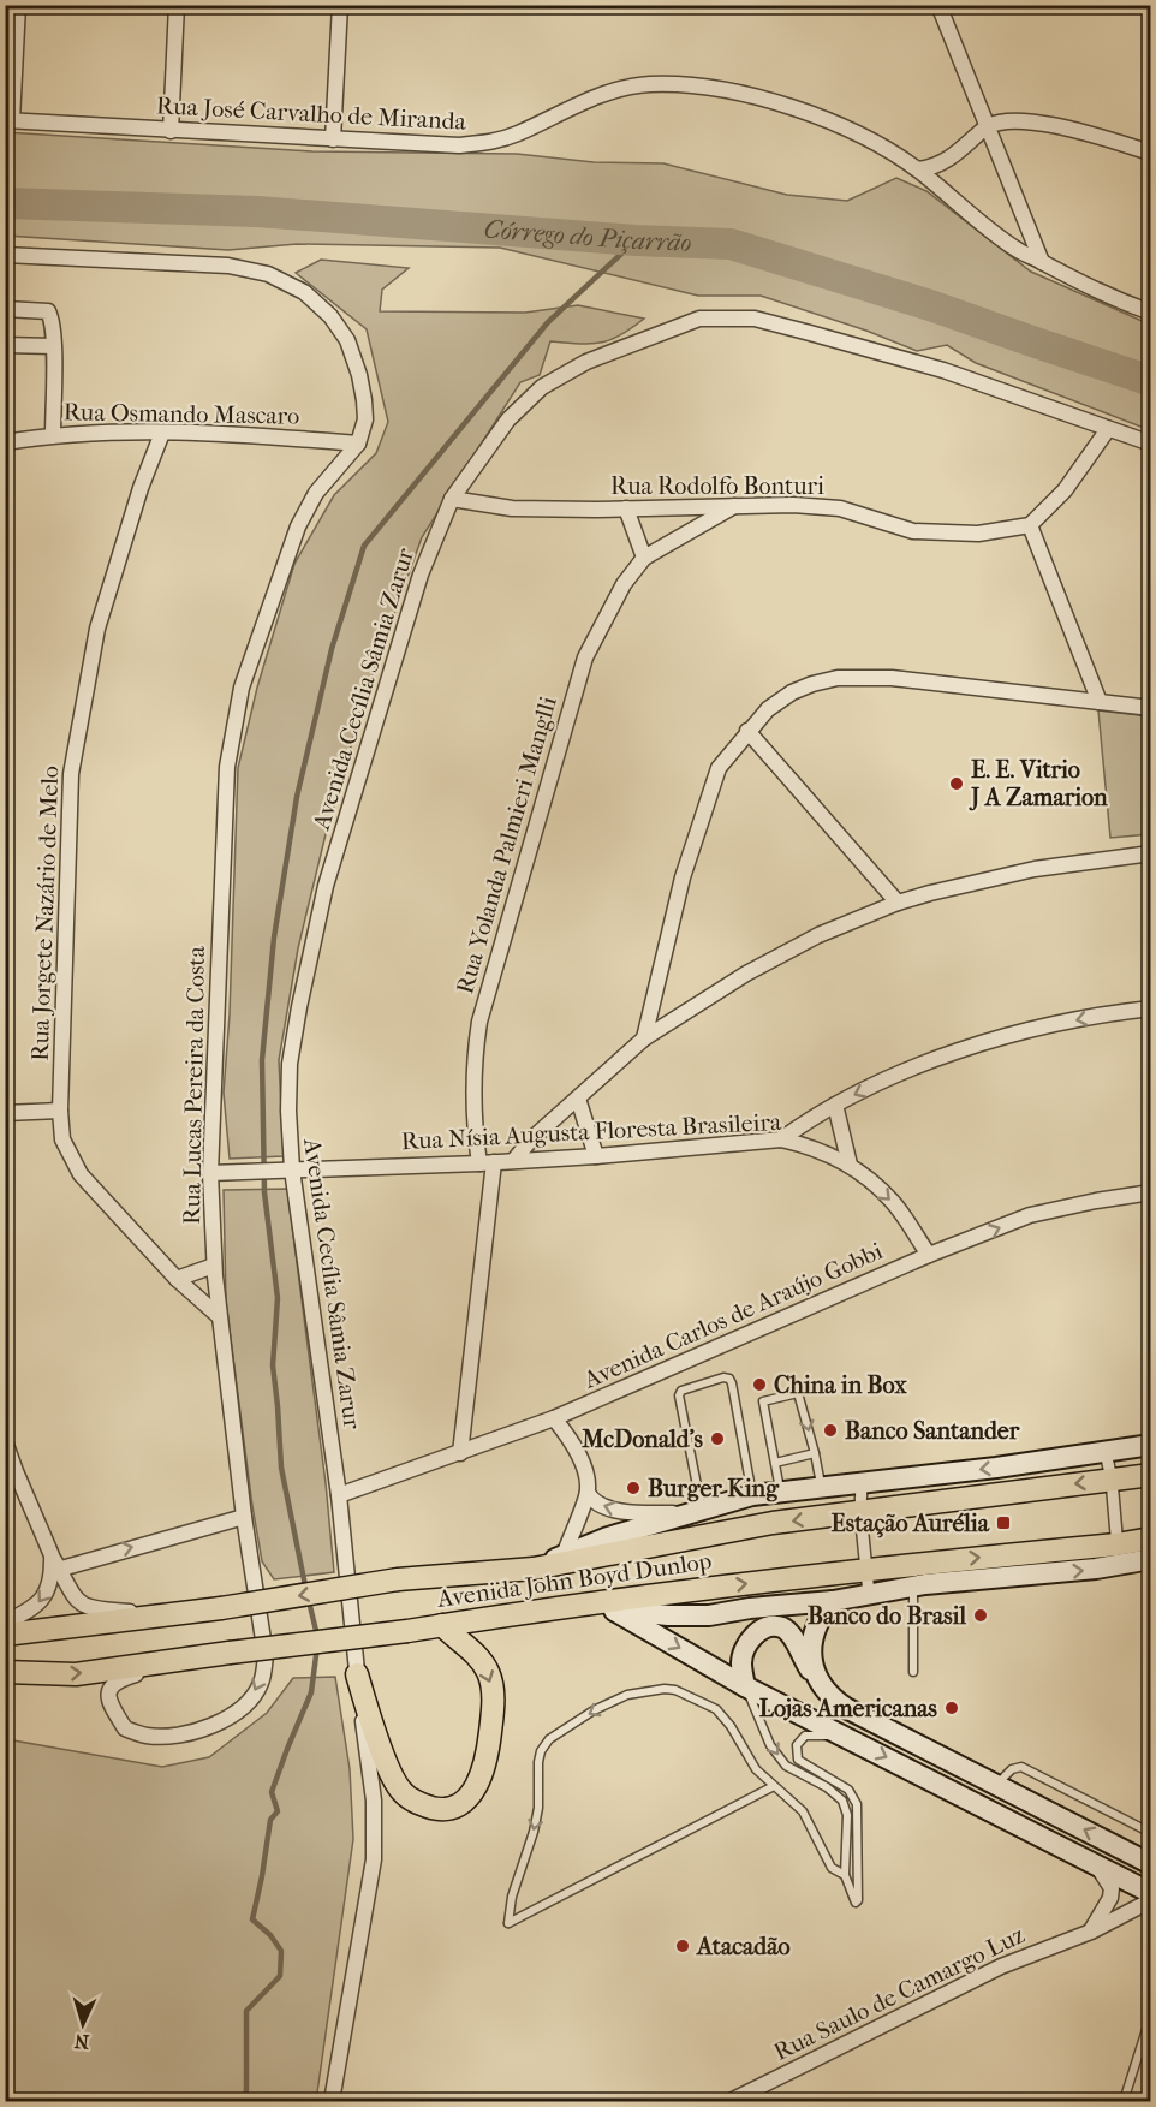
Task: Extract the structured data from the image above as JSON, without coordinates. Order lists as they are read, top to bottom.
{
  "streets": {
    "main road": ["Avenida John Boyd Dunlop"],
    "street": [
      "Rua José Carvalho de Miranda",
      "Rua Osmando Mascaro",
      "Rua Rodolfo Bonturi",
      "Avenida Cecília Sâmia Zarur",
      "Rua Yolanda Palmieri Manglli",
      "Rua Jorgete Nazário de Melo",
      "Rua Lucas Pereira da Costa",
      "Rua Nísia Augusta Floresta Brasileira",
      "Avenida Carlos de Araújo Gobbi",
      "Rua Saulo de Camargo Luz"
    ]
  },
  "crossings": [
    ["Rua Osmando Mascaro", "Rua Jorgete Nazário de Melo"],
    ["Rua Osmando Mascaro", "Rua Lucas Pereira da Costa"],
    ["Rua Rodolfo Bonturi", "Avenida Cecília Sâmia Zarur"],
    ["Rua Rodolfo Bonturi", "Rua Yolanda Palmieri Manglli"],
    ["Avenida Cecília Sâmia Zarur", "Rua Nísia Augusta Floresta Brasileira"],
    ["Avenida Cecília Sâmia Zarur", "Avenida Carlos de Araújo Gobbi"],
    ["Rua Yolanda Palmieri Manglli", "Rua Nísia Augusta Floresta Brasileira"],
    ["Rua Yolanda Palmieri Manglli", "Avenida Carlos de Araújo Gobbi"],
    ["Rua Jorgete Nazário de Melo", "Rua Lucas Pereira da Costa"],
    ["Rua Lucas Pereira da Costa", "Rua Nísia Augusta Floresta Brasileira"],
    ["Rua Lucas Pereira da Costa", "Avenida John Boyd Dunlop"],
    ["Rua Nísia Augusta Floresta Brasileira", "Avenida Carlos de Araújo Gobbi"]
  ],
  "water": ["Córrego do Piçarrão"],
  "places": {
    "other": [
      "E. E. Vitrio J A Zamarion",
      "China in Box",
      "Banco Santander",
      "McDonald's",
      "Burger King",
      "Banco do Brasil",
      "Lojas Americanas",
      "Atacadão"
    ],
    "transit": ["Estação Aurélia"]
  },
  "north": "bottom"
}
